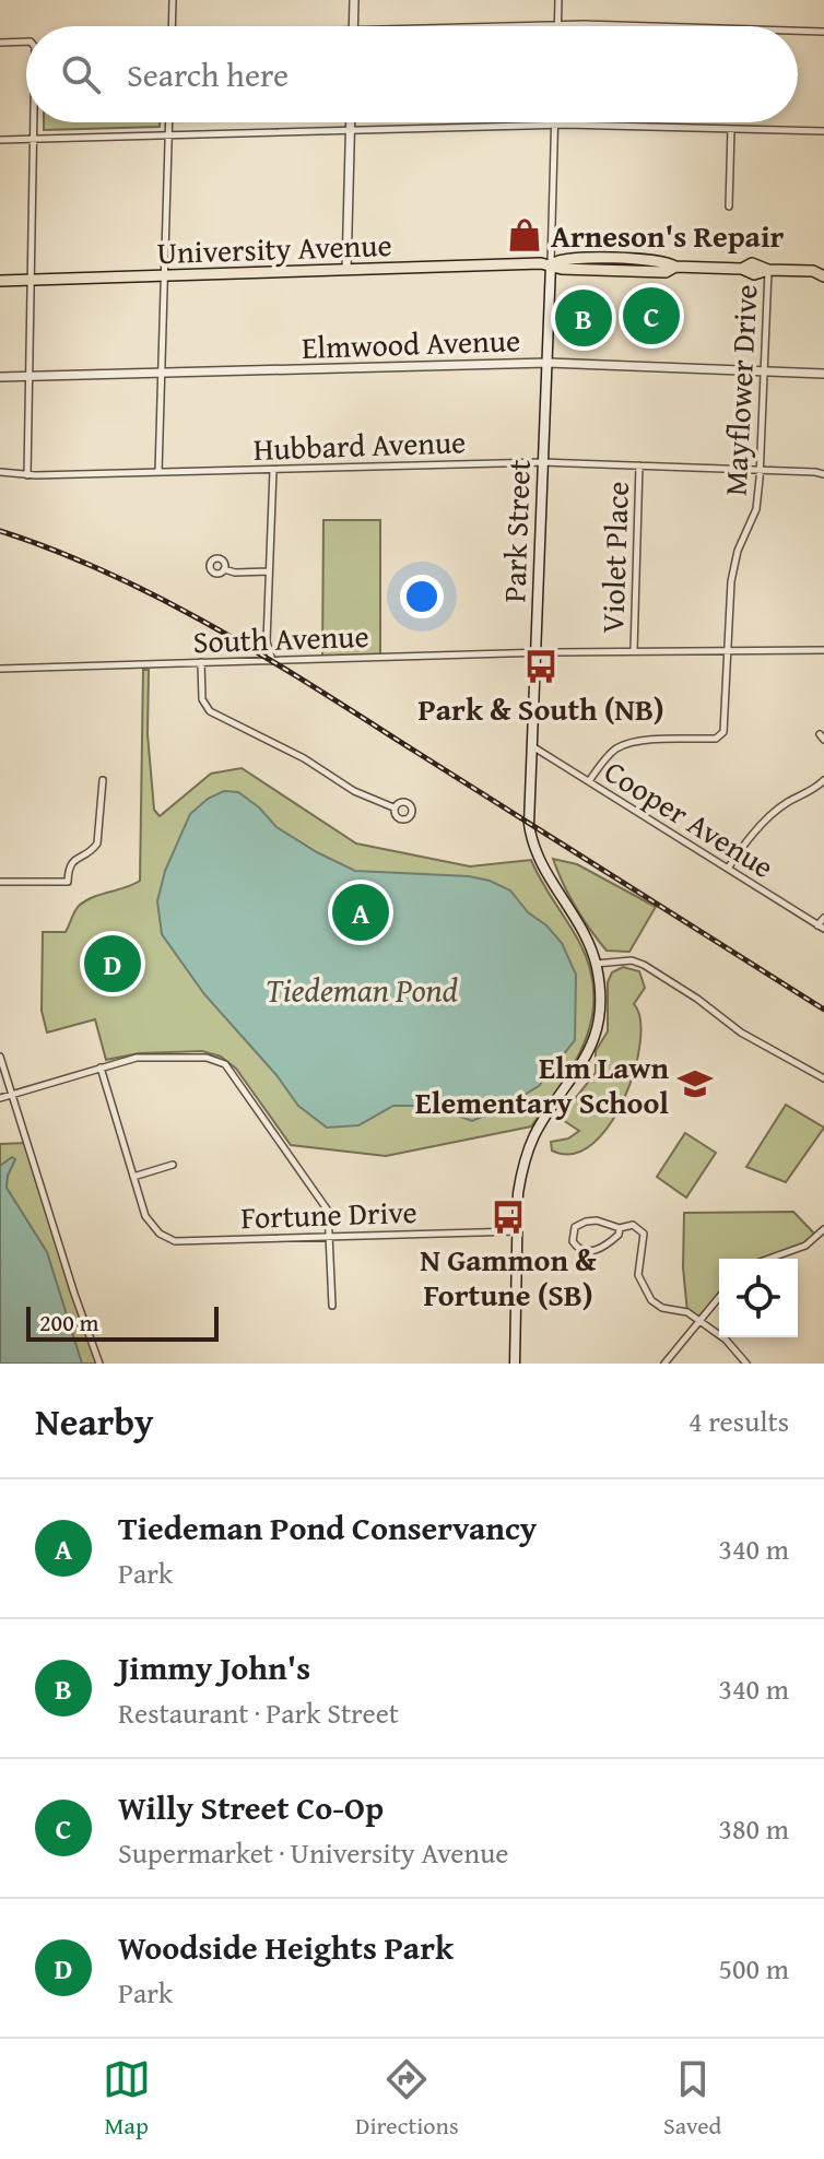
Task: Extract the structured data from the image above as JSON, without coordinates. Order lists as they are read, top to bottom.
{
  "streets": {
    "main road": ["University Avenue", "Park Street"],
    "street": [
      "Elmwood Avenue",
      "Mayflower Drive",
      "Hubbard Avenue",
      "Violet Place",
      "South Avenue",
      "Cooper Avenue",
      "Fortune Drive"
    ]
  },
  "crossings": [
    ["University Avenue", "Mayflower Drive"],
    ["University Avenue", "Park Street"],
    ["Elmwood Avenue", "Mayflower Drive"],
    ["Elmwood Avenue", "Park Street"],
    ["Mayflower Drive", "Hubbard Avenue"],
    ["Mayflower Drive", "South Avenue"],
    ["Mayflower Drive", "Cooper Avenue"],
    ["Hubbard Avenue", "Park Street"],
    ["Hubbard Avenue", "Violet Place"],
    ["Park Street", "South Avenue"],
    ["Park Street", "Cooper Avenue"],
    ["Park Street", "Fortune Drive"],
    ["Violet Place", "South Avenue"]
  ],
  "water": ["Tiedeman Pond"],
  "places": {
    "shop": ["Arneson's Repair"],
    "bus stop": ["Park & South (NB)", "N Gammon & Fortune (SB)"],
    "school or university": ["Elm Lawn Elementary School"]
  },
  "scale_bar": "200 m",
  "page": {
    "search": "Search here",
    "pins": [
      "C",
      "B",
      "A",
      "D"
    ],
    "scale": "200 m",
    "heading": ["Nearby", "4 results"],
    "list": [
      {
        "mark": "A",
        "name": "Tiedeman Pond Conservancy",
        "note": "Park",
        "value": "340 m"
      },
      {
        "mark": "B",
        "name": "Jimmy John's",
        "note": "Restaurant · Park Street",
        "value": "340 m"
      },
      {
        "mark": "C",
        "name": "Willy Street Co-Op",
        "note": "Supermarket · University Avenue",
        "value": "380 m"
      },
      {
        "mark": "D",
        "name": "Woodside Heights Park",
        "note": "Park",
        "value": "500 m"
      }
    ],
    "nav": ["Map", "Directions", "Saved"]
  }
}
